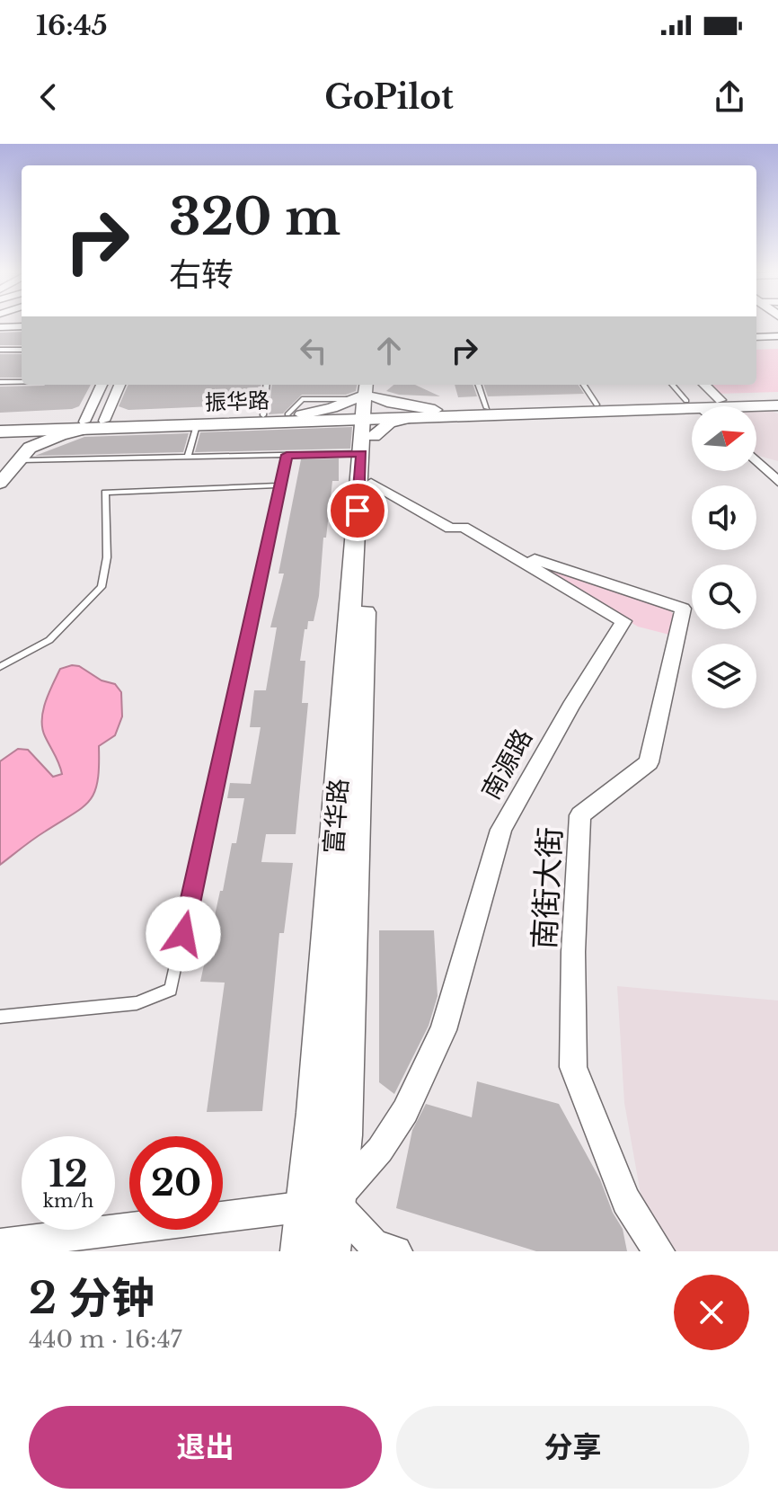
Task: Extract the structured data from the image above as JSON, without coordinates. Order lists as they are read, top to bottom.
{
  "streets": {
    "main road": ["振华路"],
    "street": ["南源路", "富华路", "南街大街"]
  },
  "crossings": [
    ["振华路", "富华路"],
    ["南源路", "富华路"],
    ["南源路", "南街大街"]
  ],
  "north": "right",
  "page": {
    "status": "16:45",
    "header": "GoPilot",
    "turn": ["320 m", "右转"],
    "speed": "12 km/h",
    "limit": "20",
    "heading": ["2 分钟", "440 m · 16:47"],
    "buttons": ["退出", "分享"]
  }
}
